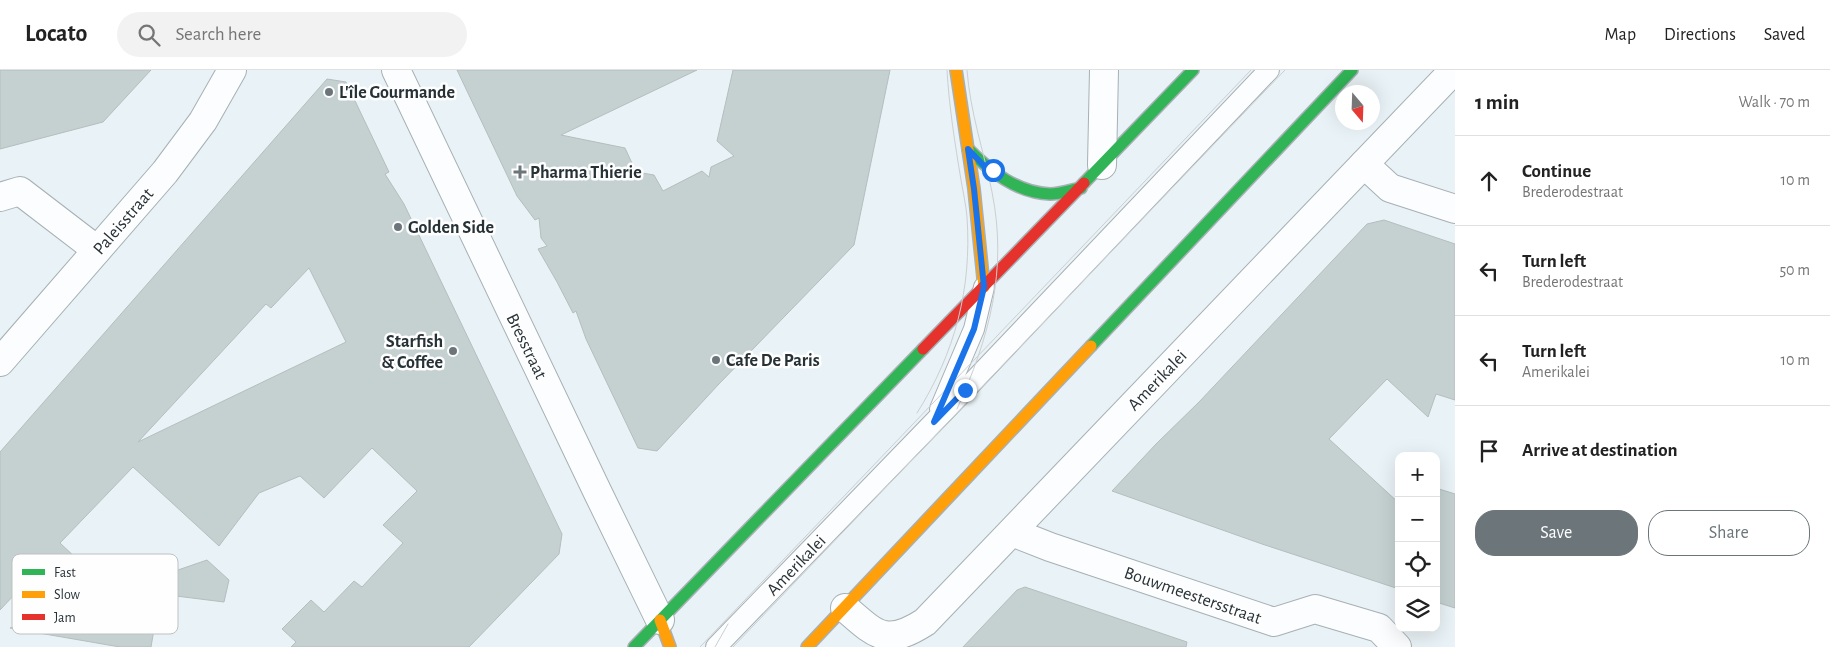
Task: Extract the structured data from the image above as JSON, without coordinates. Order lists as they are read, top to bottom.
{
  "streets": {
    "street": [
      "Paleisstraat",
      "Bresstraat",
      "Amerikalei",
      "Bouwmeestersstraat"
    ]
  },
  "crossings": [
    ["Amerikalei", "Bouwmeestersstraat"]
  ],
  "places": {
    "other": [
      "L'île Gourmande",
      "Golden Side",
      "Starfish & Coffee",
      "Cafe De Paris"
    ],
    "health": ["Pharma Thierie"]
  },
  "legend": ["Fast", "Slow", "Jam"],
  "north": "bottom",
  "page": {
    "header": "Locato",
    "search": "Search here",
    "nav": ["Map", "Directions", "Saved"],
    "heading": ["1 min", "Walk · 70 m"],
    "list": [
      ["Continue", "Brederodestraat", "10 m"],
      ["Turn left", "Brederodestraat", "50 m"],
      ["Turn left", "Amerikalei", "10 m"],
      "Arrive at destination"
    ],
    "map_buttons": ["+", "−"],
    "buttons": ["Save", "Share"]
  }
}
